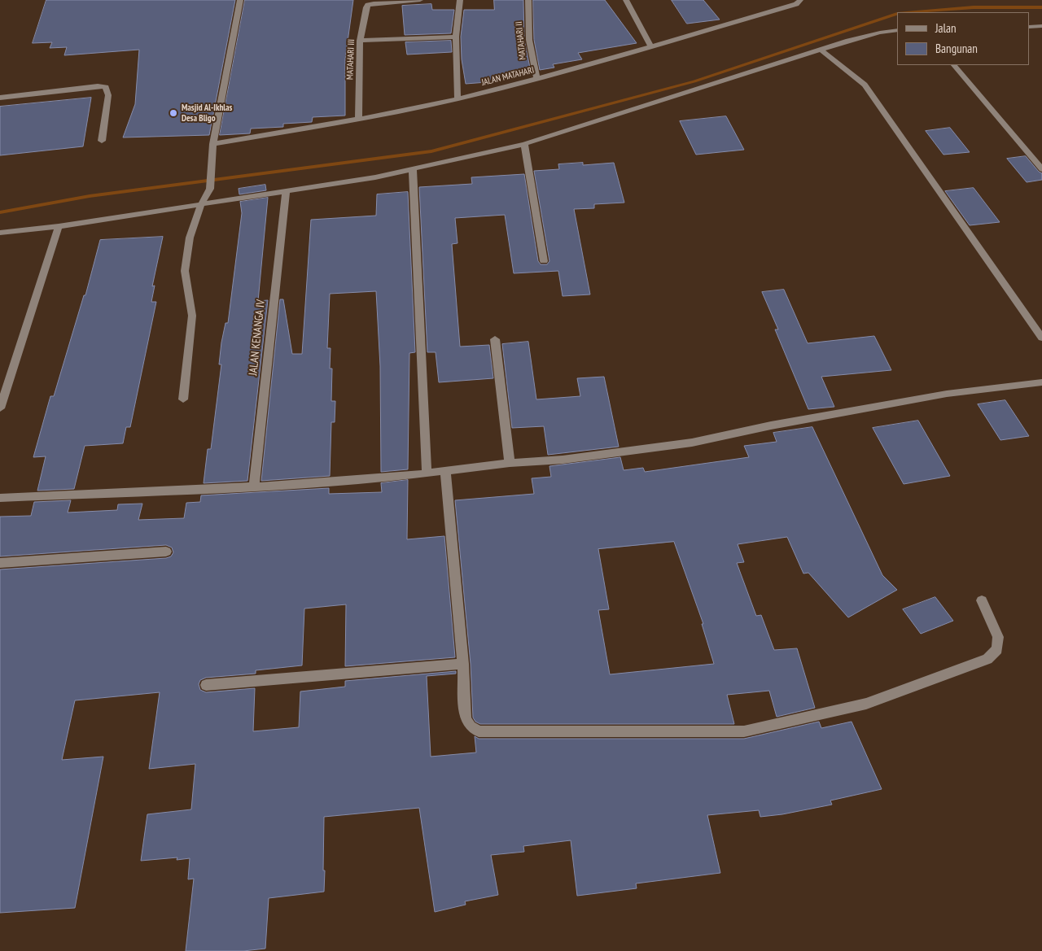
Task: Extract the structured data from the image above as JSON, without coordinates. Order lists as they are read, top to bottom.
{
  "streets": {
    "street": [
      "MATAHARI II",
      "MATAHARI III",
      "JALAN MATAHARI",
      "JALAN KENANGA IV"
    ]
  },
  "crossings": [
    ["MATAHARI II", "JALAN MATAHARI"],
    ["MATAHARI III", "JALAN MATAHARI"]
  ],
  "places": ["Masjid Al-Ikhlas Desa Bligo"],
  "legend": ["Jalan", "Bangunan"]
}
